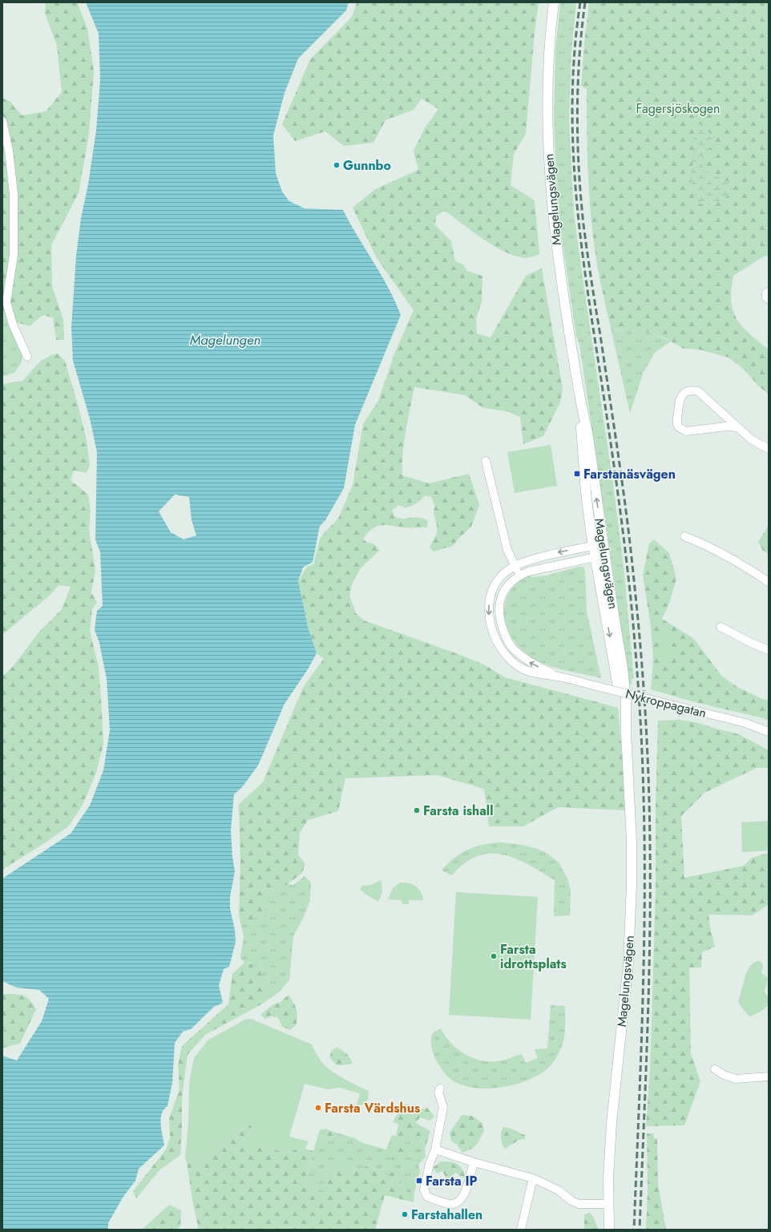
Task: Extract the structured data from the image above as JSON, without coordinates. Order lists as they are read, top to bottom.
{
  "streets": {
    "main road": ["Magelungsvägen"],
    "street": ["Nykroppagatan"]
  },
  "crossings": [
    ["Magelungsvägen", "Nykroppagatan"]
  ],
  "water": ["Magelungen"],
  "parks": ["Fagersjöskogen"],
  "places": {
    "other": [
      "Gunnbo",
      "Farsta ishall",
      "Farsta idrottsplats",
      "Farsta Värdshus",
      "Farstahallen"
    ],
    "transit": ["Farstanäsvägen", "Farsta IP"]
  }
}
